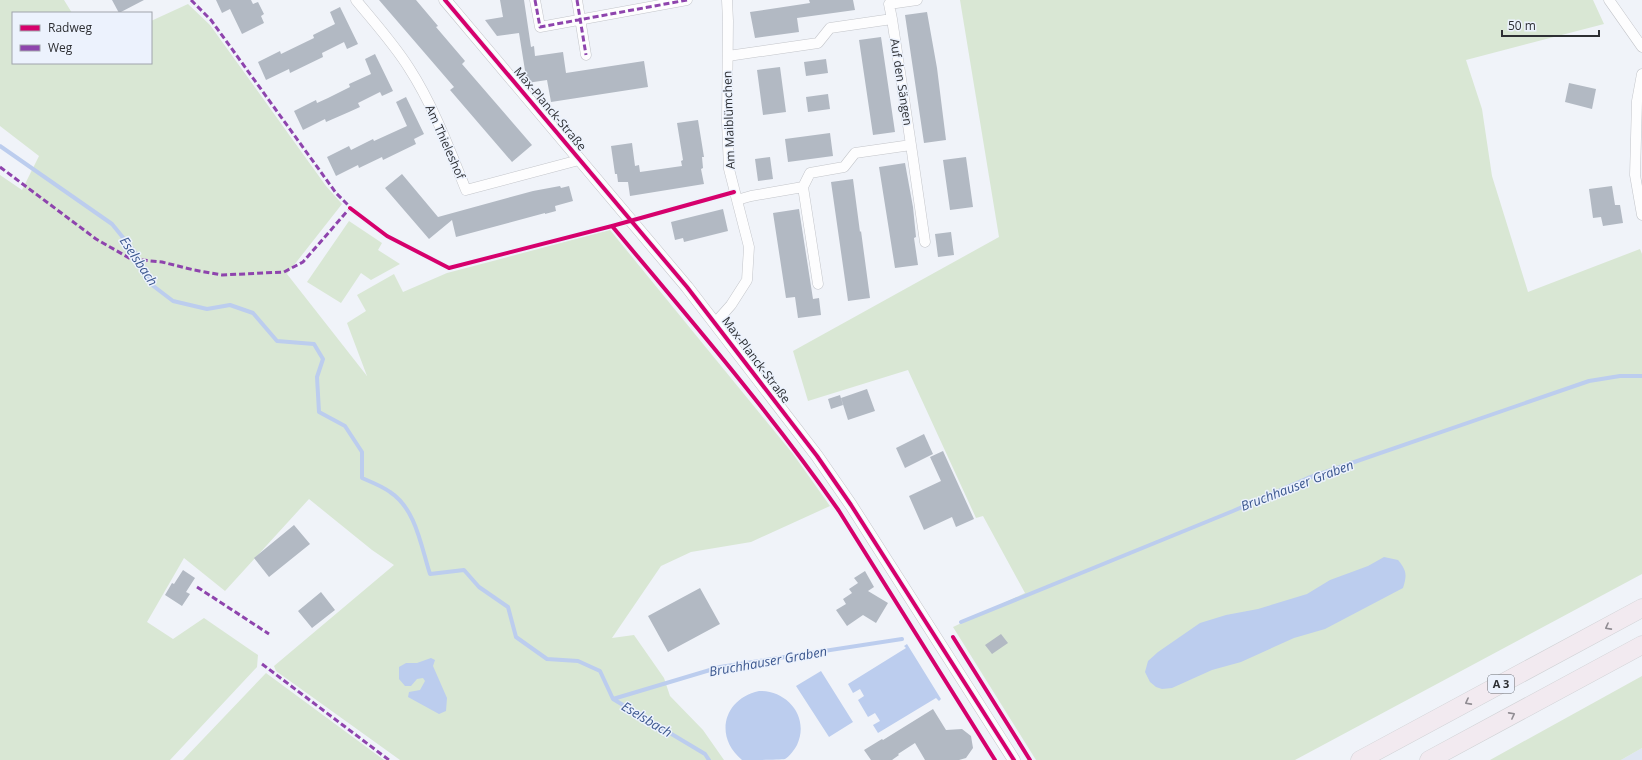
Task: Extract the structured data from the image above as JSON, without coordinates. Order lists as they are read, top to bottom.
{
  "streets": {
    "highway": ["A 3"],
    "street": [
      "Auf den Sängen",
      "Max-Planck-Straße",
      "Am Maiblümchen",
      "Am Thieleshof"
    ]
  },
  "crossings": [
    ["Max-Planck-Straße", "Am Maiblümchen"],
    ["Max-Planck-Straße", "Am Thieleshof"]
  ],
  "water": ["Eselsbach", "Bruchhauser Graben"],
  "legend": ["Radweg", "Weg"],
  "scale_bar": "50 m"
}
